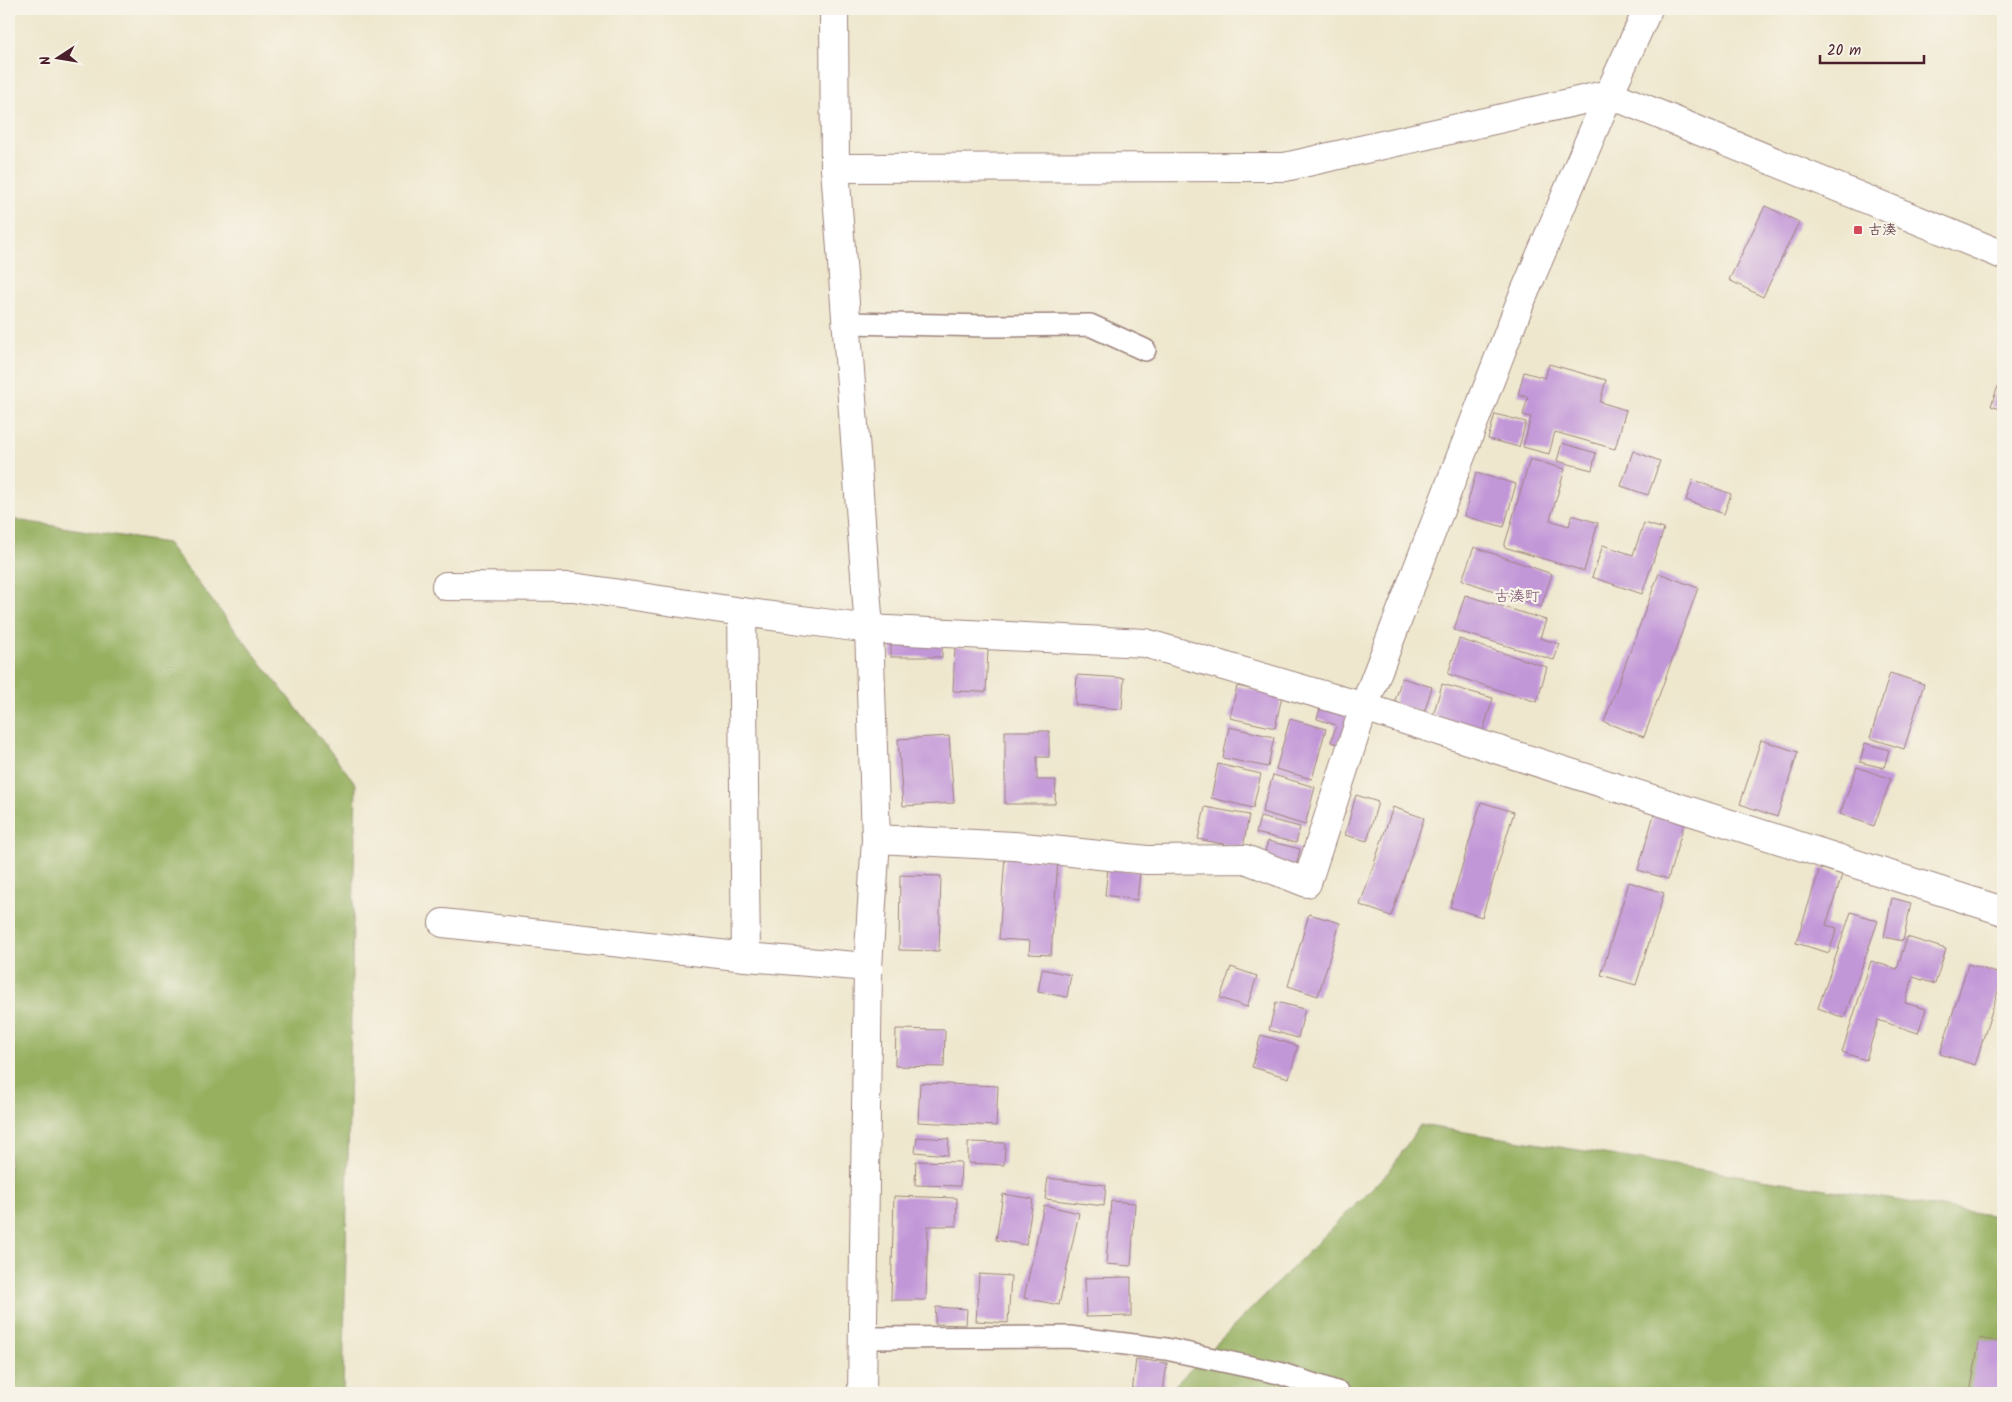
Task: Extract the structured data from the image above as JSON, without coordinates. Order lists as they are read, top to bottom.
{
  "districts": ["古湊町"],
  "places": {
    "transit": ["古湊"]
  },
  "scale_bar": "20 m",
  "north": "left"
}
